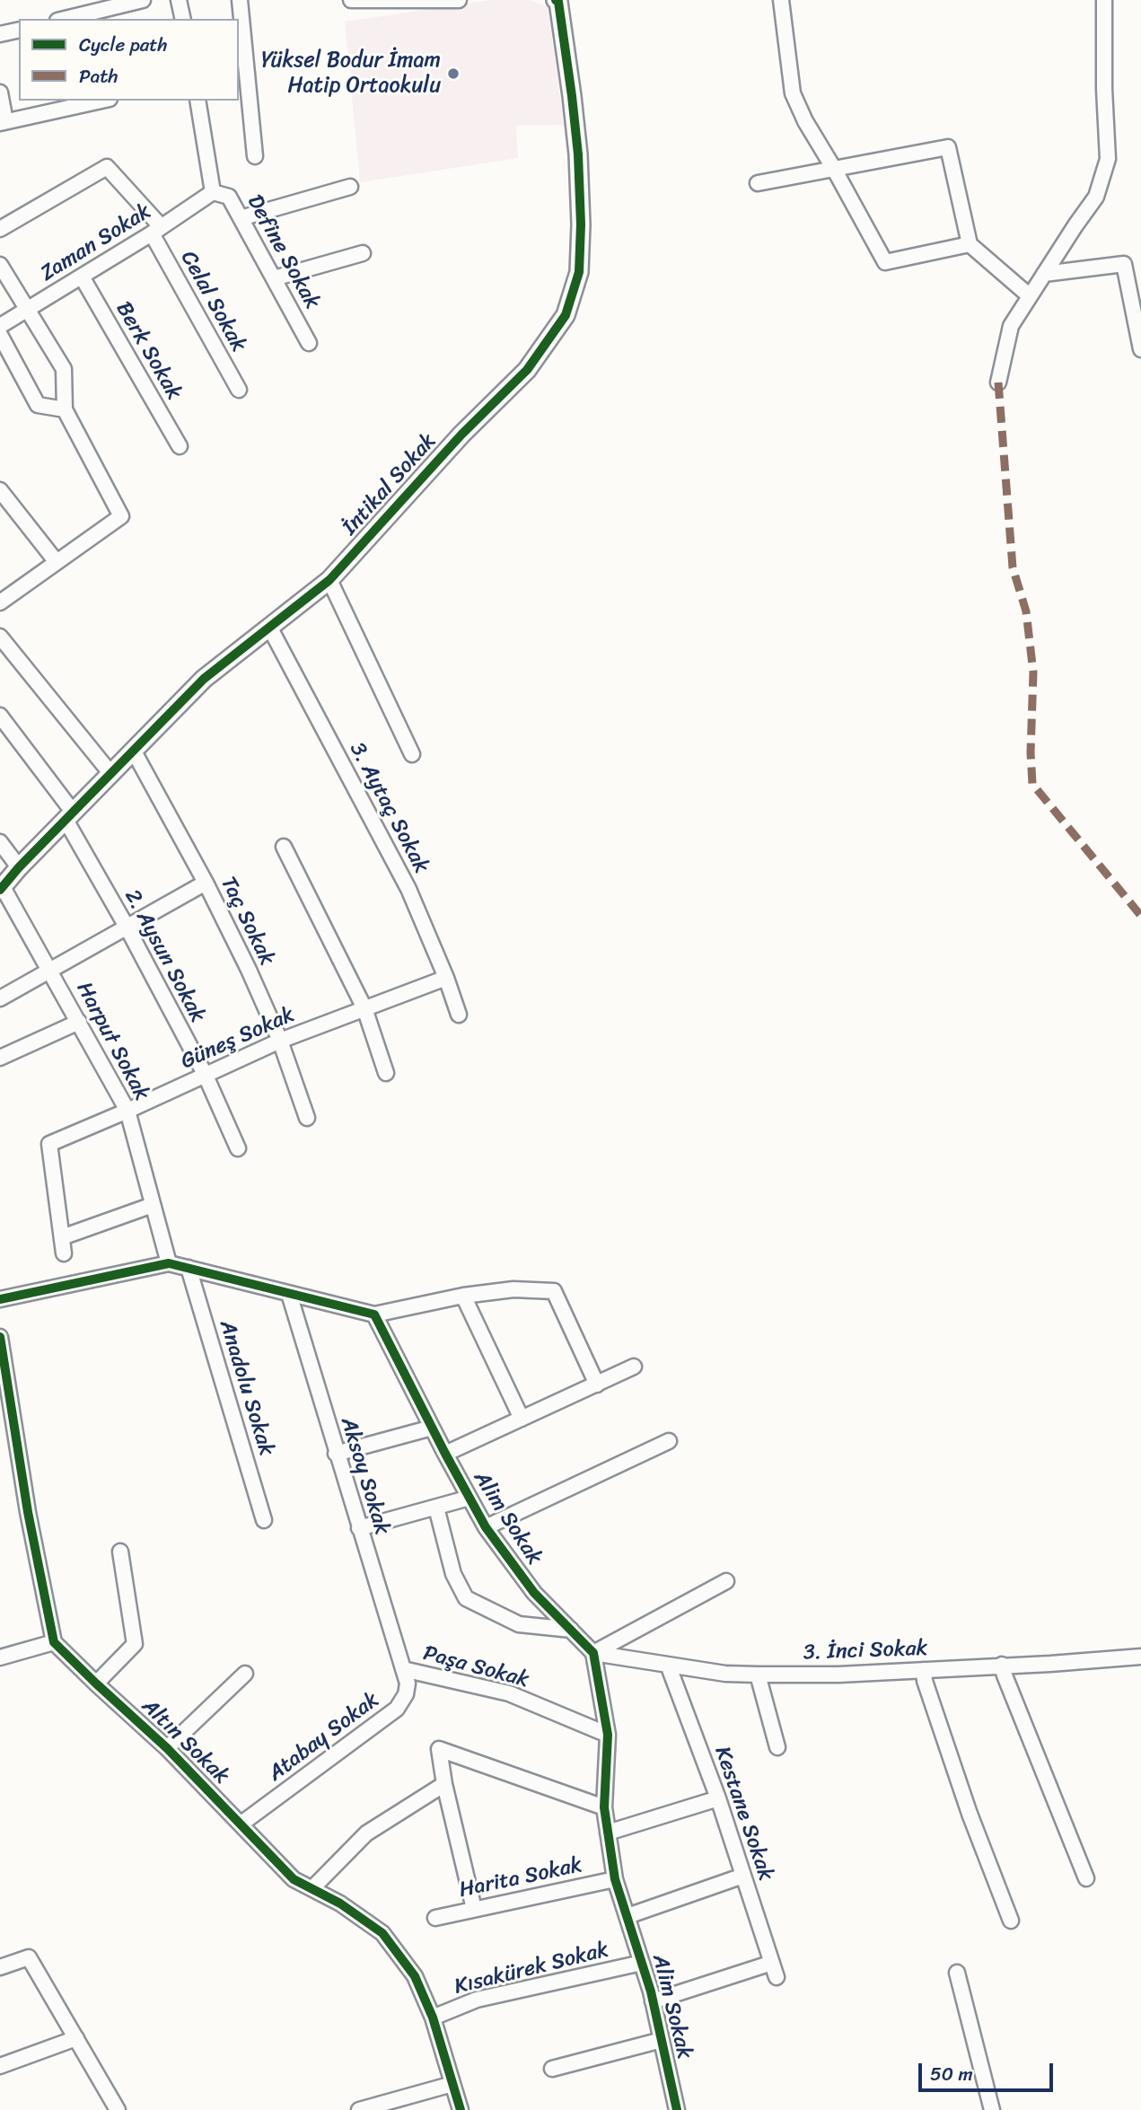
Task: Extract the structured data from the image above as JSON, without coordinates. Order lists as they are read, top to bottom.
{
  "streets": {
    "street": [
      "Zaman Sokak",
      "Define Sokak",
      "Celal Sokak",
      "Berk Sokak",
      "İntikal Sokak",
      "3. Aytaç Sokak",
      "Taç Sokak",
      "2. Aysun Sokak",
      "Güneş Sokak",
      "Harput Sokak",
      "Anadolu Sokak",
      "Aksoy Sokak",
      "Alim Sokak",
      "3. İnci Sokak",
      "Paşa Sokak",
      "Atabay Sokak",
      "Altın Sokak",
      "Kestane Sokak",
      "Harita Sokak",
      "Kısakürek Sokak"
    ]
  },
  "crossings": [
    ["Zaman Sokak", "Define Sokak"],
    ["Zaman Sokak", "Celal Sokak"],
    ["Zaman Sokak", "Berk Sokak"],
    ["İntikal Sokak", "3. Aytaç Sokak"],
    ["İntikal Sokak", "Taç Sokak"],
    ["İntikal Sokak", "2. Aysun Sokak"],
    ["İntikal Sokak", "Harput Sokak"],
    ["3. Aytaç Sokak", "Güneş Sokak"],
    ["Taç Sokak", "Güneş Sokak"],
    ["2. Aysun Sokak", "Güneş Sokak"],
    ["Güneş Sokak", "Harput Sokak"],
    ["Aksoy Sokak", "Paşa Sokak"],
    ["Aksoy Sokak", "Atabay Sokak"],
    ["Alim Sokak", "3. İnci Sokak"],
    ["Alim Sokak", "Paşa Sokak"],
    ["Alim Sokak", "Kestane Sokak"],
    ["Alim Sokak", "Harita Sokak"],
    ["Alim Sokak", "Kısakürek Sokak"],
    ["3. İnci Sokak", "Kestane Sokak"],
    ["Paşa Sokak", "Atabay Sokak"],
    ["Atabay Sokak", "Altın Sokak"],
    ["Altın Sokak", "Kısakürek Sokak"]
  ],
  "places": ["Yüksel Bodur İmam Hatip Ortaokulu"],
  "legend": ["Cycle path", "Path"],
  "scale_bar": "50 m"
}
